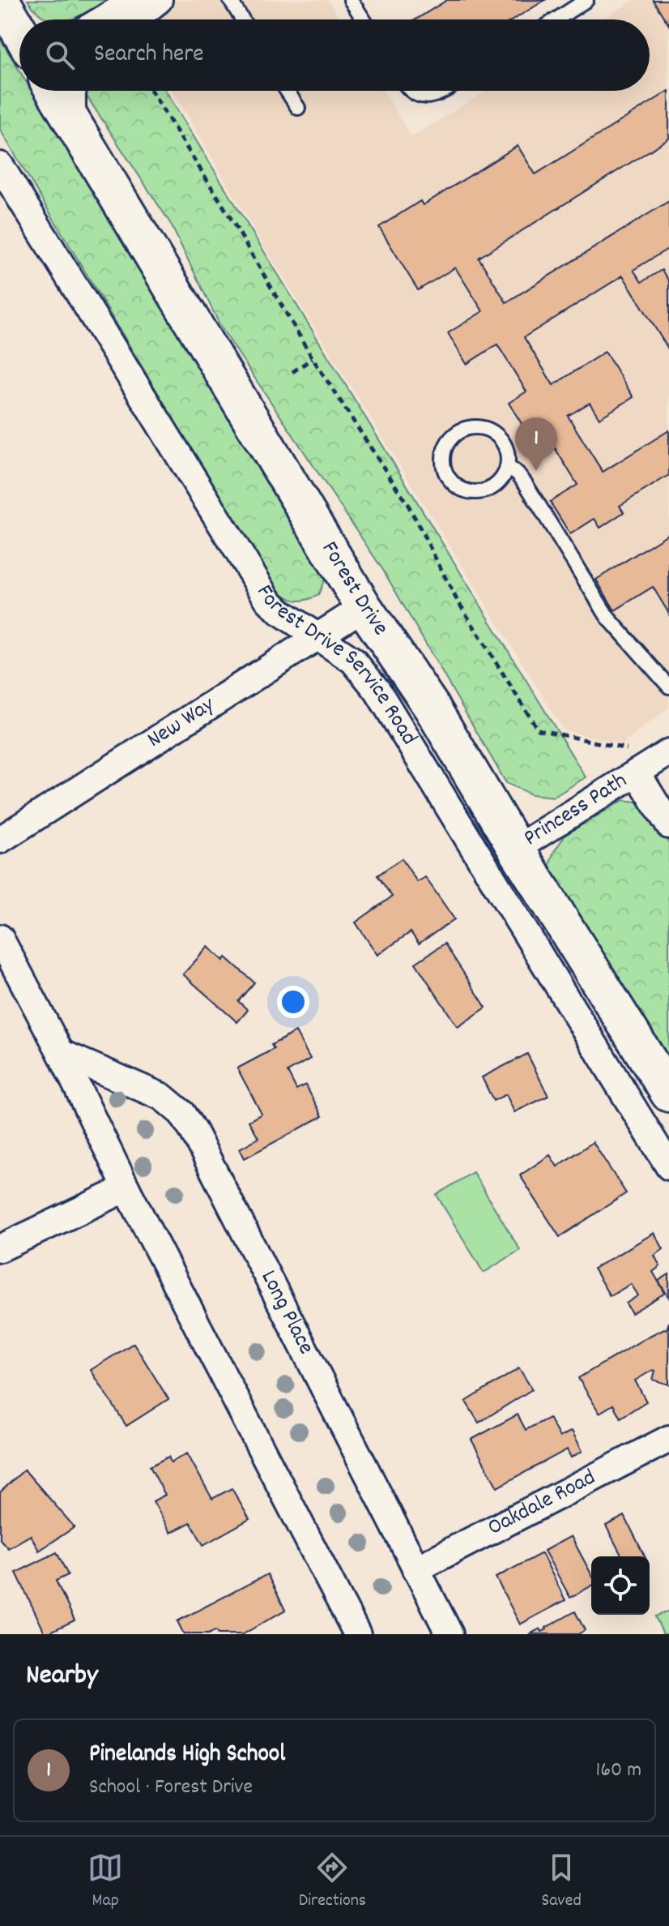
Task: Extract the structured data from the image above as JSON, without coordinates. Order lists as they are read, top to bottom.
{
  "streets": {
    "main road": ["Forest Drive"],
    "street": [
      "Forest Drive Service Road",
      "New Way",
      "Princess Path",
      "Long Place",
      "Oakdale Road"
    ]
  },
  "crossings": [
    ["Forest Drive", "New Way"],
    ["Forest Drive", "Princess Path"],
    ["Forest Drive Service Road", "New Way"],
    ["Long Place", "Oakdale Road"]
  ],
  "page": {
    "search": "Search here",
    "pins": "1",
    "heading": "Nearby",
    "list": [
      {
        "mark": "1",
        "name": "Pinelands High School",
        "note": "School · Forest Drive",
        "value": "160 m"
      }
    ],
    "nav": ["Map", "Directions", "Saved"]
  }
}
